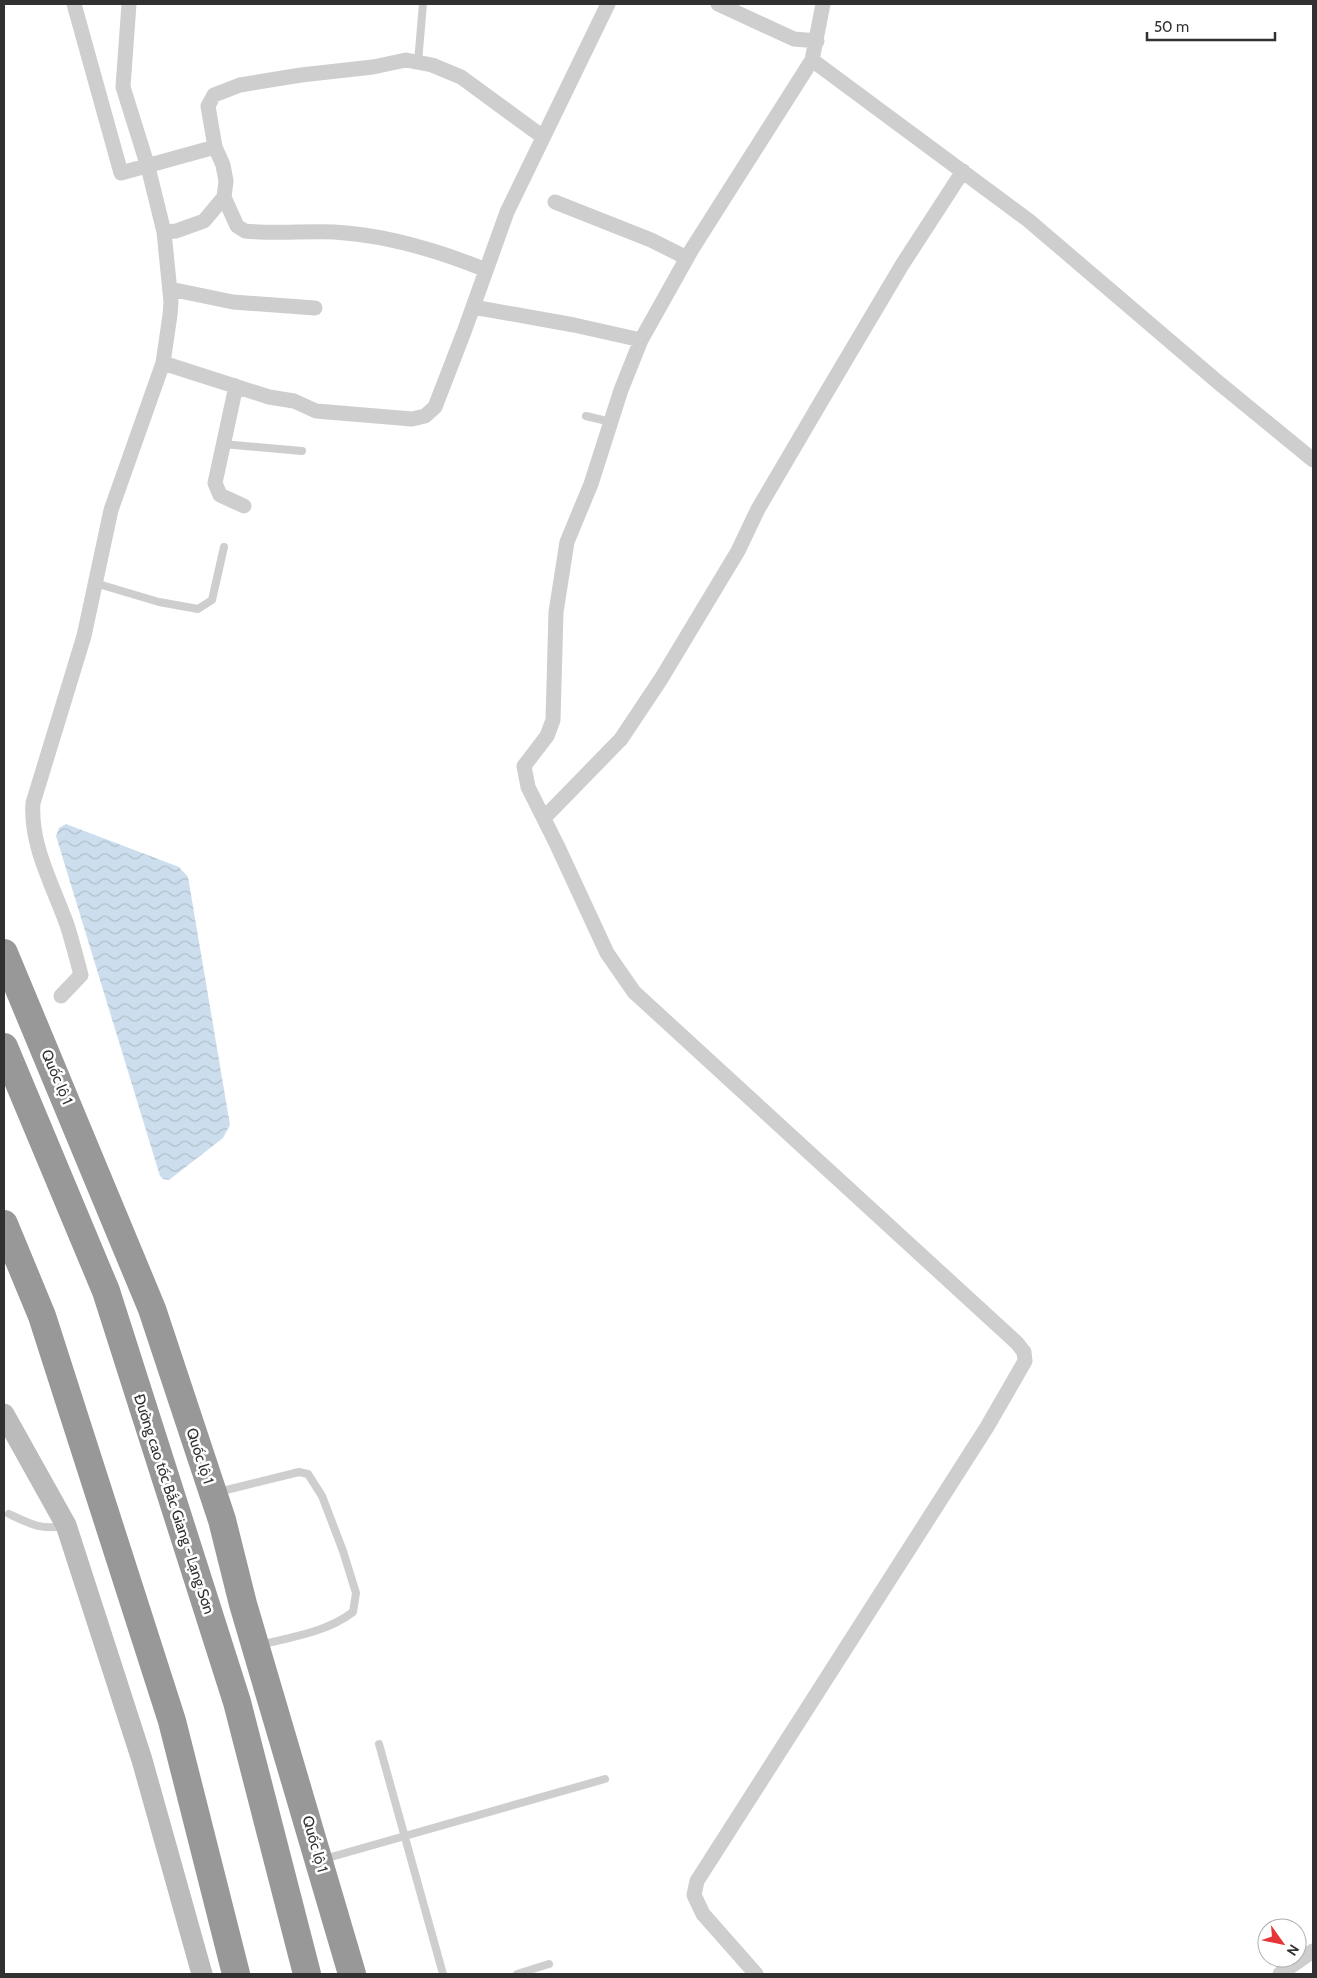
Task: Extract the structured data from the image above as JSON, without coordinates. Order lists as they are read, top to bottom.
{
  "streets": {
    "highway": ["Quốc lộ 1", "Đường cao tốc Bắc Giang - Lạng Sơn"]
  },
  "scale_bar": "50 m",
  "north": "bottom right"
}
